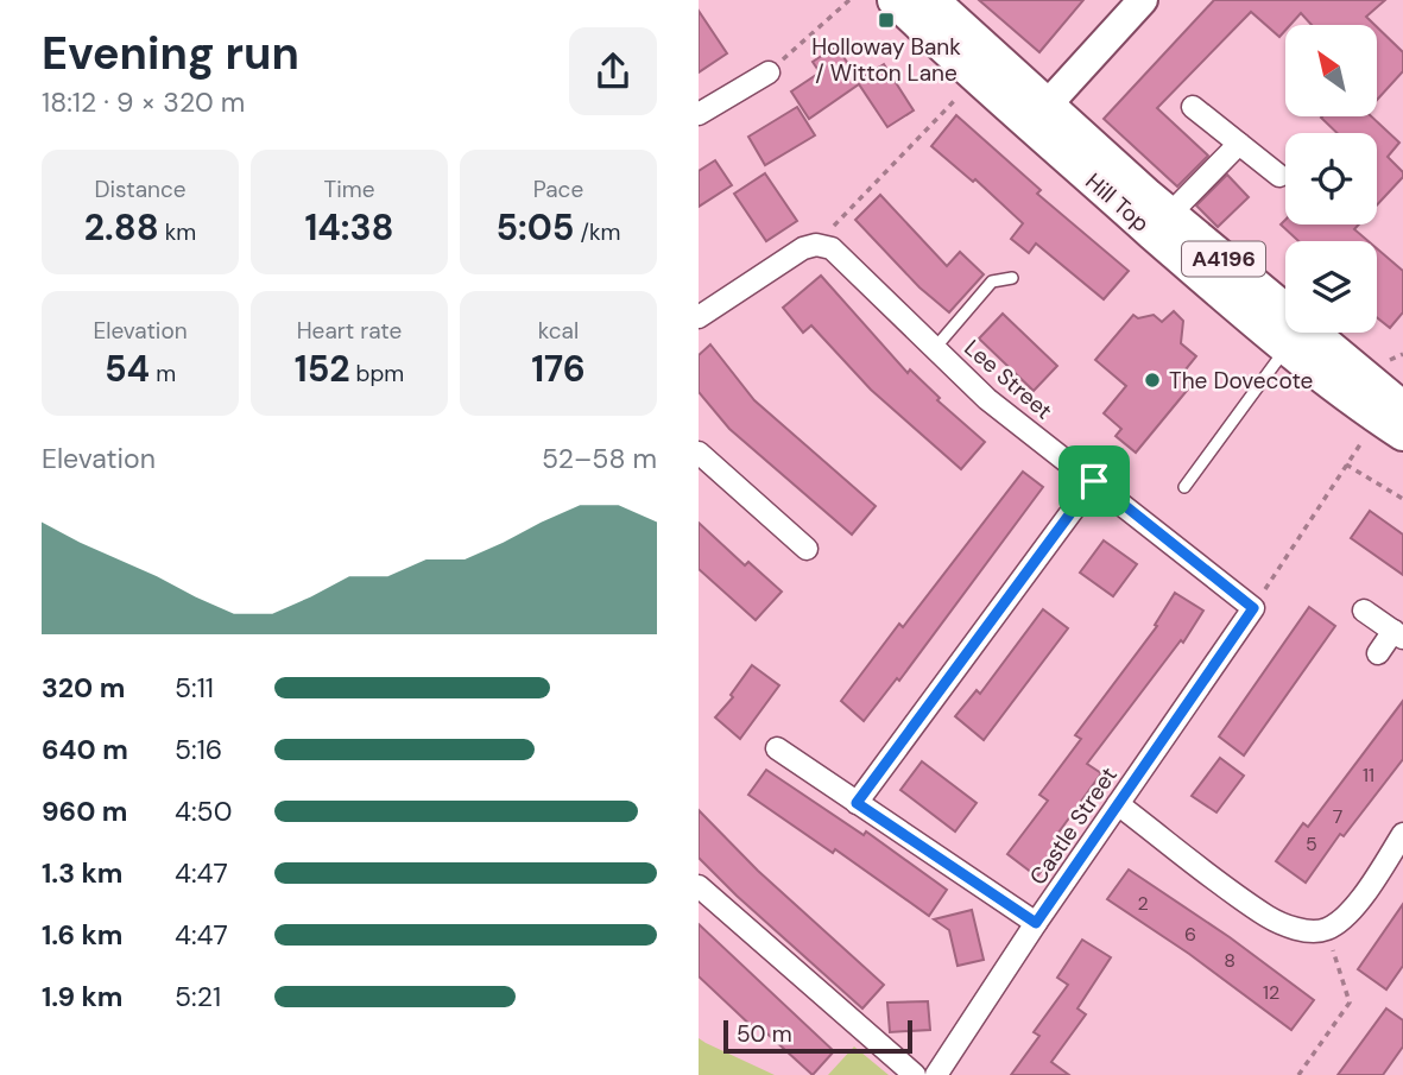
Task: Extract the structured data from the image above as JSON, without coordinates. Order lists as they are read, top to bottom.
{
  "streets": {
    "main road": ["Hill Top", "A4196"],
    "street": ["Lee Street", "Castle Street"]
  },
  "crossings": [
    ["Hill Top", "A4196"],
    ["Lee Street", "Castle Street"]
  ],
  "places": {
    "transit": ["Holloway Bank / Witton Lane"],
    "other": ["The Dovecote"]
  },
  "house_numbers": [
    "11",
    "7",
    "5",
    "2",
    "6",
    "8",
    "12"
  ],
  "scale_bar": "50 m",
  "north": "top left",
  "page": {
    "heading": ["Evening run", "18:12 · 9 × 320 m"],
    "stats": [
      ["Distance", "2.88 km"],
      ["Time", "14:38"],
      ["Pace", "5:05 /km"],
      ["Elevation", "54 m"],
      ["Heart rate", "152 bpm"],
      ["kcal", "176"]
    ],
    "chart": ["Elevation", "52–58 m"],
    "list": [
      {
        "name": "320 m",
        "note": "5:11"
      },
      {
        "name": "640 m",
        "note": "5:16"
      },
      {
        "name": "960 m",
        "note": "4:50"
      },
      {
        "name": "1.3 km",
        "note": "4:47"
      },
      {
        "name": "1.6 km",
        "note": "4:47"
      },
      {
        "name": "1.9 km",
        "note": "5:21"
      }
    ],
    "scale": "50 m"
  }
}
